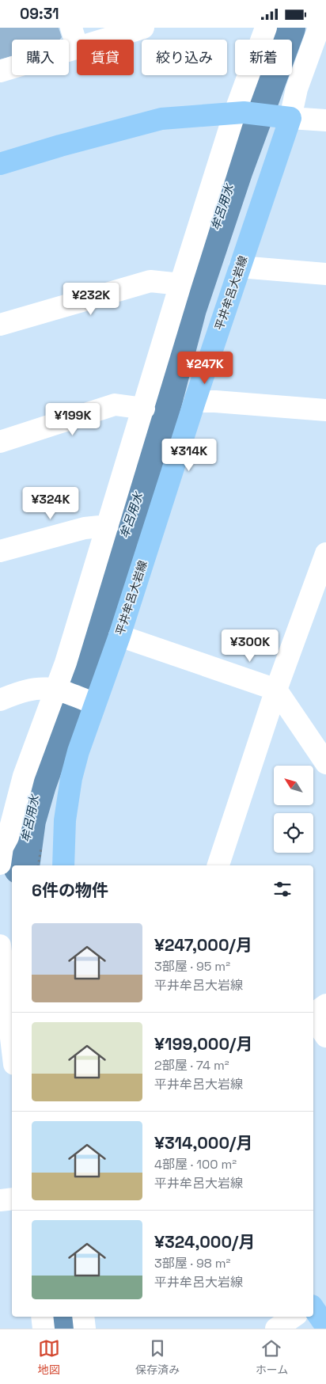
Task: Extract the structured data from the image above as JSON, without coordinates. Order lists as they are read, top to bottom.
{
  "streets": {
    "main road": ["平井牟呂大岩線"]
  },
  "water": ["牟呂用水"],
  "north": "top left",
  "page": {
    "status": "09:31",
    "chip": [
      "購入",
      "賃貸",
      "絞り込み",
      "新着"
    ],
    "price": [
      "¥232K",
      "¥247K",
      "¥199K",
      "¥314K",
      "¥324K",
      "¥300K"
    ],
    "heading": "6件の物件",
    "list": [
      {
        "name": "¥247,000/月",
        "note": "3部屋 · 95 m² · 平井牟呂大岩線"
      },
      {
        "name": "¥199,000/月",
        "note": "2部屋 · 74 m² · 平井牟呂大岩線"
      },
      {
        "name": "¥314,000/月",
        "note": "4部屋 · 100 m² · 平井牟呂大岩線"
      },
      {
        "name": "¥324,000/月",
        "note": "3部屋 · 98 m² · 平井牟呂大岩線"
      }
    ],
    "tabs": ["地図", "保存済み", "ホーム"]
  }
}
